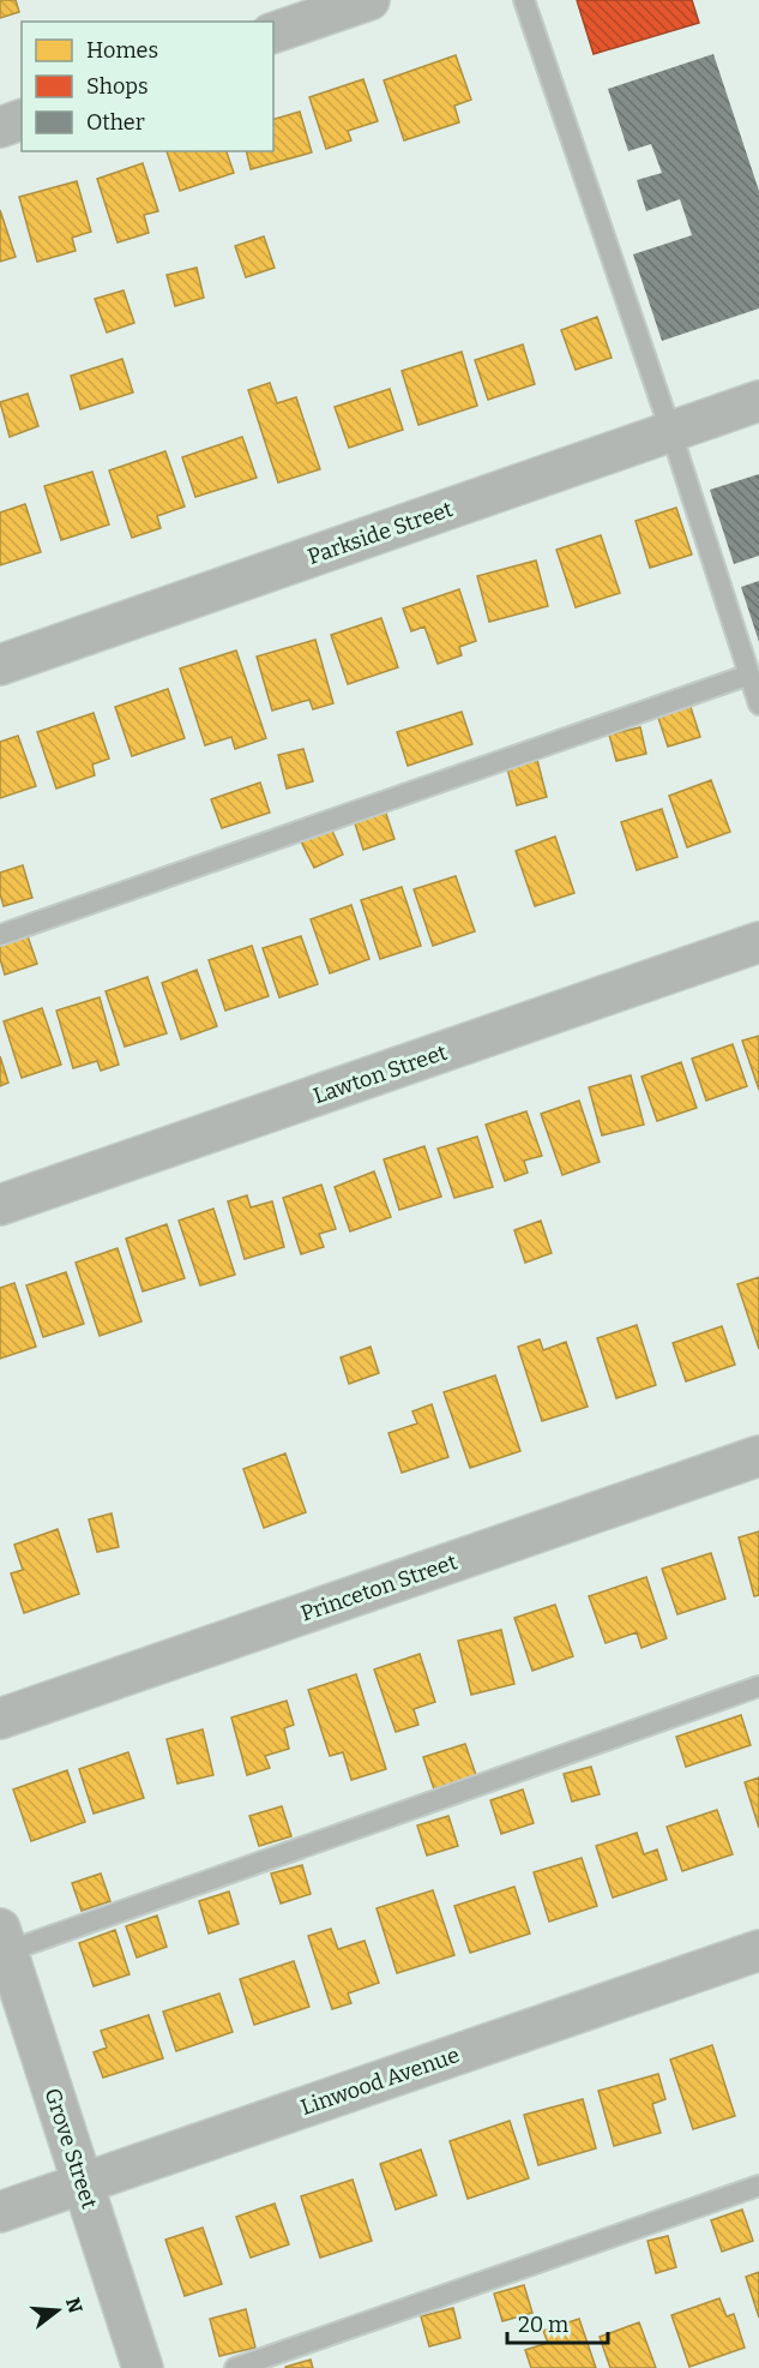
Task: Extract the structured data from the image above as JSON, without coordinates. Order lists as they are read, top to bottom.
{
  "streets": {
    "street": [
      "Parkside Street",
      "Lawton Street",
      "Princeton Street",
      "Linwood Avenue",
      "Grove Street"
    ]
  },
  "crossings": [
    ["Linwood Avenue", "Grove Street"]
  ],
  "legend": ["Homes", "Shops", "Other"],
  "scale_bar": "20 m",
  "north": "right"
}
